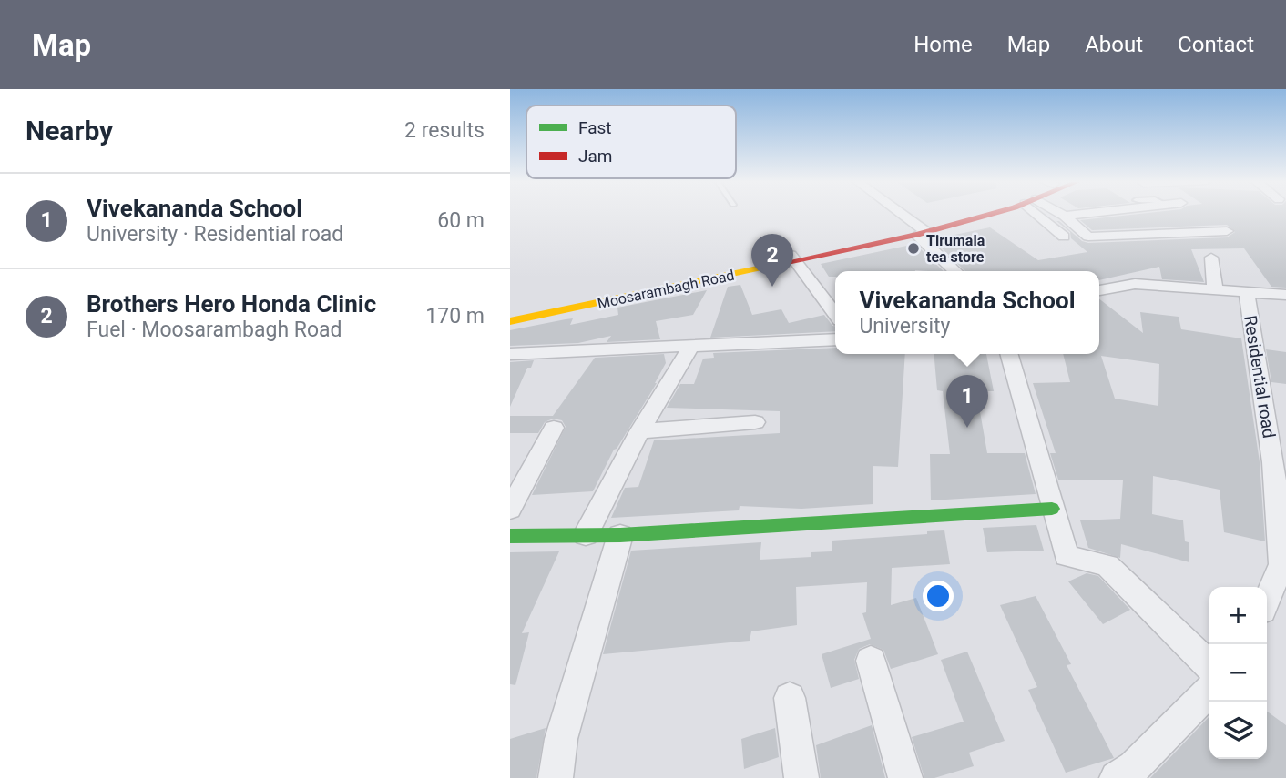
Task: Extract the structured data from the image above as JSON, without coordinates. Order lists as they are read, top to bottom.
{
  "streets": {
    "main road": ["Moosarambagh Road"],
    "street": ["Residential road"]
  },
  "places": ["Tirumala tea store"],
  "legend": ["Fast", "Jam"],
  "page": {
    "header": "Map",
    "nav": [
      "Home",
      "Map",
      "About",
      "Contact"
    ],
    "heading": ["Nearby", "2 results"],
    "list": [
      {
        "mark": "1",
        "name": "Vivekananda School",
        "note": "University · Residential road",
        "value": "60 m"
      },
      {
        "mark": "2",
        "name": "Brothers Hero Honda Clinic",
        "note": "Fuel · Moosarambagh Road",
        "value": "170 m"
      }
    ],
    "pins": ["2", "1"],
    "popup": ["Vivekananda School", "University"],
    "map_buttons": ["+", "−"]
  }
}
